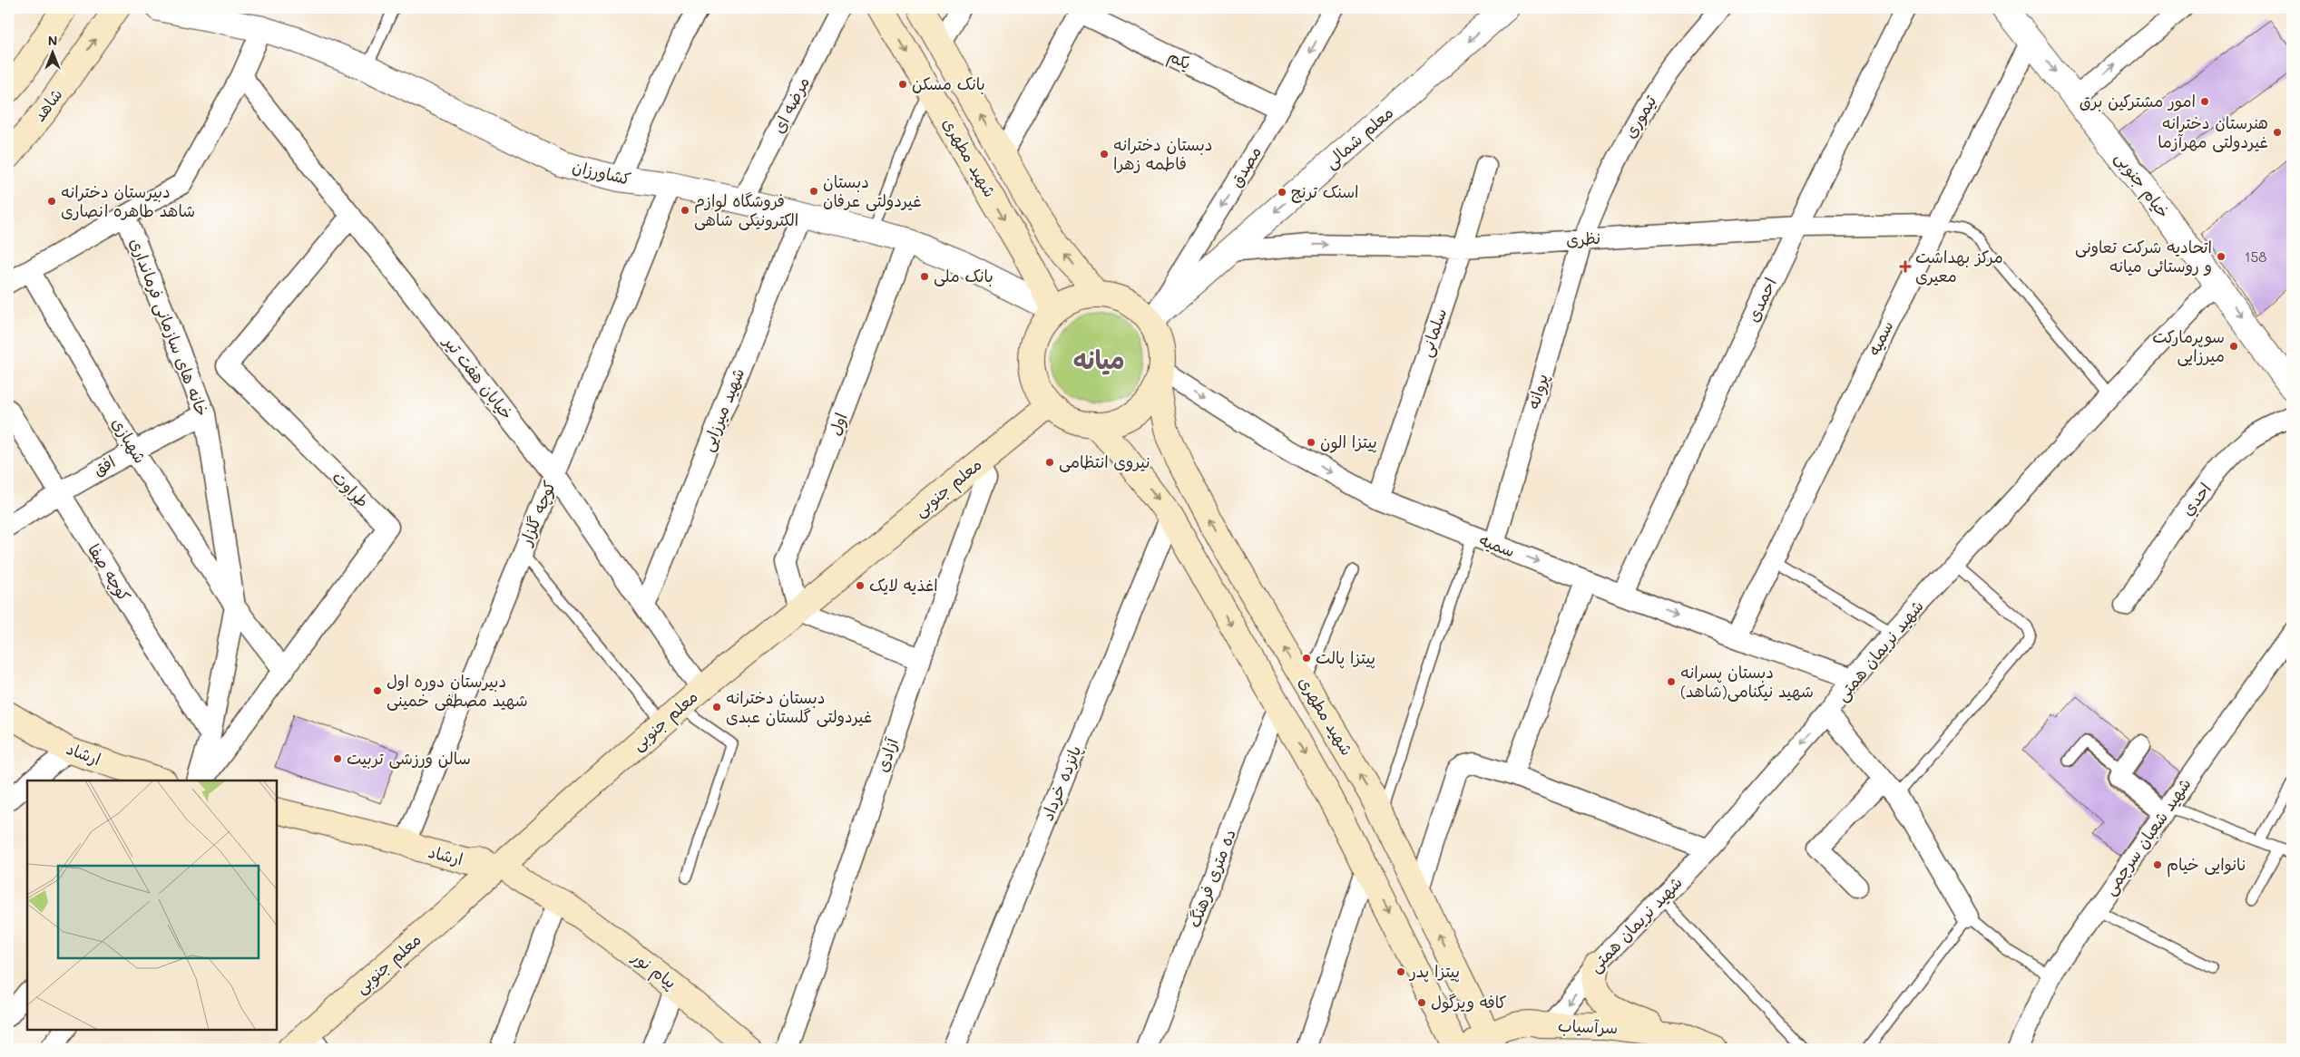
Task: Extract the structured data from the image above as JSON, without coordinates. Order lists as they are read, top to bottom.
{
  "streets": {
    "main road": [
      "شاهد",
      "شهید مطهری",
      "معلم جنوبی",
      "ارشاد",
      "پیام نور",
      "سرآسیاب"
    ],
    "street": [
      "یکم",
      "مرضه ای",
      "تیموری",
      "معلم شمالی",
      "مصدق",
      "کشاورزان",
      "خیام جنوبی",
      "نظری",
      "احمدی",
      "خانه های سازمانی فرمانداری",
      "سلمانی",
      "سميه",
      "خیابان هفت تیر",
      "پروانه",
      "شهید میرزایی",
      "اول",
      "شهبازی",
      "افق",
      "طراوت",
      "احدي",
      "کوچه گلزار",
      "سمیه",
      "کوچه صفا",
      "شهید نریمان همتی",
      "آزادی",
      "پانزده خرداد",
      "شهید شعبان سرچمی",
      "ده متری فرهنگ"
    ]
  },
  "crossings": [
    ["یکم", "مصدق"],
    ["مرضه ای", "کشاورزان"],
    ["تیموری", "نظری"],
    ["تیموری", "پروانه"],
    ["معلم شمالی", "شهید مطهری"],
    ["معلم شمالی", "مصدق"],
    ["معلم شمالی", "کشاورزان"],
    ["معلم شمالی", "نظری"],
    ["معلم شمالی", "معلم جنوبی"],
    ["معلم شمالی", "سمیه"],
    ["شهید مطهری", "مصدق"],
    ["شهید مطهری", "کشاورزان"],
    ["شهید مطهری", "معلم جنوبی"],
    ["شهید مطهری", "سمیه"],
    ["شهید مطهری", "سرآسیاب"],
    ["مصدق", "کشاورزان"],
    ["مصدق", "معلم جنوبی"],
    ["مصدق", "سمیه"],
    ["کشاورزان", "شهید میرزایی"],
    ["کشاورزان", "اول"],
    ["کشاورزان", "معلم جنوبی"],
    ["کشاورزان", "کوچه گلزار"],
    ["کشاورزان", "سمیه"],
    ["خیام جنوبی", "سميه"],
    ["خیام جنوبی", "شهید نریمان همتی"],
    ["نظری", "احمدی"],
    ["نظری", "سلمانی"],
    ["نظری", "سميه"],
    ["نظری", "پروانه"],
    ["احمدی", "سمیه"],
    ["خانه های سازمانی فرمانداری", "شهبازی"],
    ["خانه های سازمانی فرمانداری", "افق"],
    ["خانه های سازمانی فرمانداری", "کوچه صفا"],
    ["سلمانی", "سمیه"],
    ["سميه", "سمیه"],
    ["خیابان هفت تیر", "شهید میرزایی"],
    ["خیابان هفت تیر", "معلم جنوبی"],
    ["خیابان هفت تیر", "طراوت"],
    ["خیابان هفت تیر", "کوچه گلزار"],
    ["پروانه", "سمیه"],
    ["اول", "معلم جنوبی"],
    ["شهبازی", "افق"],
    ["شهبازی", "طراوت"],
    ["افق", "کوچه صفا"],
    ["معلم جنوبی", "سمیه"],
    ["معلم جنوبی", "ارشاد"],
    ["معلم جنوبی", "آزادی"],
    ["معلم جنوبی", "پیام نور"],
    ["کوچه گلزار", "ارشاد"],
    ["سمیه", "شهید نریمان همتی"],
    ["شهید نریمان همتی", "سرآسیاب"],
    ["ارشاد", "پیام نور"]
  ],
  "one_way": [
    "معلم شمالی",
    "مصدق",
    "خیام جنوبی",
    "سمیه"
  ],
  "districts": ["میانه"],
  "places": {
    "other": [
      "بانک مسکن",
      "امور مشترکین برق",
      "هنرستان دخترانه غیردولتی مهرآزما",
      "دبستان دخترانه فاطمه زهرا",
      "دبستان غیردولتی عرفان",
      "اسنک ترنج",
      "دبیرستان دخترانه شاهد طاهره انصاری",
      "فروشگاه لوازم الکترونیکی شاهی",
      "اتحادیه شرکت تعاونی و روستائی میانه",
      "بانک ملی",
      "سوپرمارکت میرزایی",
      "پیتزا الون",
      "نیروی انتظامی",
      "اغذیه لایک",
      "پیتزا پالت",
      "دبستان پسرانه شهید نیکنامی(شاهد)",
      "دبیرستان دوره اول شهید مصطفی خمینی",
      "دبستان دخترانه غیردولتی گلستان عبدی",
      "سالن ورزشی تربیت",
      "نانوایی خیام",
      "پیتزا پدر",
      "کافه ویرگول"
    ],
    "health": ["مرکز بهداشت معیری"]
  },
  "house_numbers": ["158"],
  "north": "top"
}
